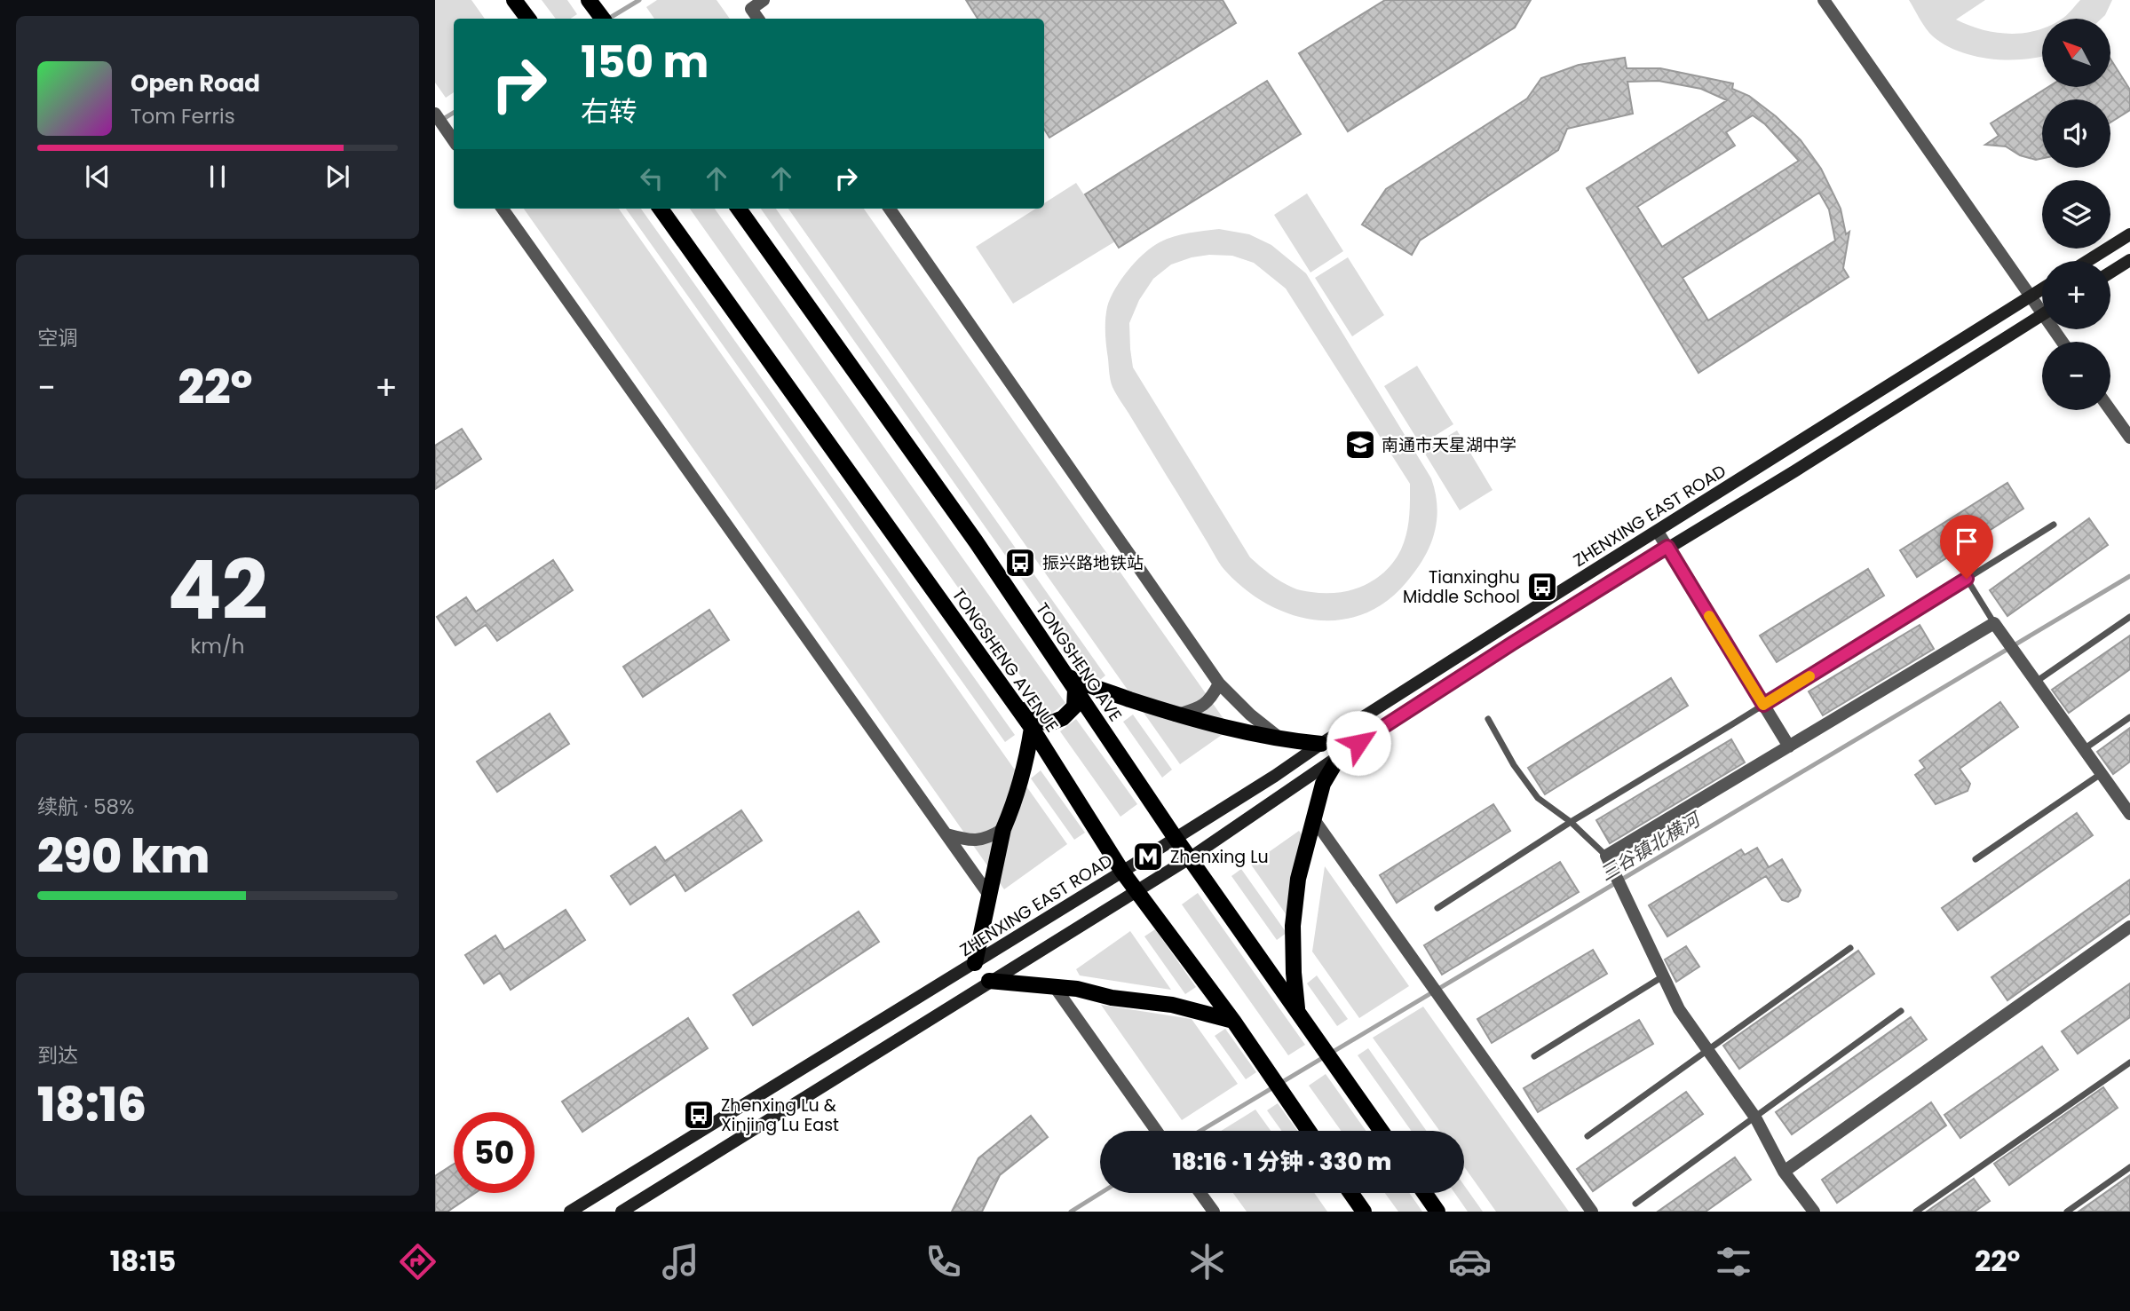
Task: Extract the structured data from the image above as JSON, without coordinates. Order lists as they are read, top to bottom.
{
  "streets": {
    "main road": ["ZHENXING EAST ROAD", "TONGSHENG AVENUE", "TONGSHENG AVE"]
  },
  "crossings": [
    ["ZHENXING EAST ROAD", "TONGSHENG AVENUE"],
    ["ZHENXING EAST ROAD", "TONGSHENG AVE"]
  ],
  "water": ["三谷镇北横河"],
  "places": {
    "school or university": ["南通市天星湖中学"],
    "bus stop": ["振兴路地铁站", "Tianxinghu Middle School", "Zhenxing Lu & Xinjing Lu East"],
    "metro station": ["Zhenxing Lu"]
  },
  "north": "top left",
  "page": {
    "map_buttons": ["+", "−"],
    "turn": ["150 m", "右转"],
    "song": ["Open Road", "Tom Ferris"],
    "tile": [
      "空调",
      ["42", "km/h"],
      ["续航 · 58%", "290 km"],
      ["到达", "18:16"]
    ],
    "heat": ["−", "22°", "+"],
    "limit": "50",
    "trip": "18:16 · 1 分钟 · 330 m",
    "tabs": ["18:15", "22°"]
  }
}
